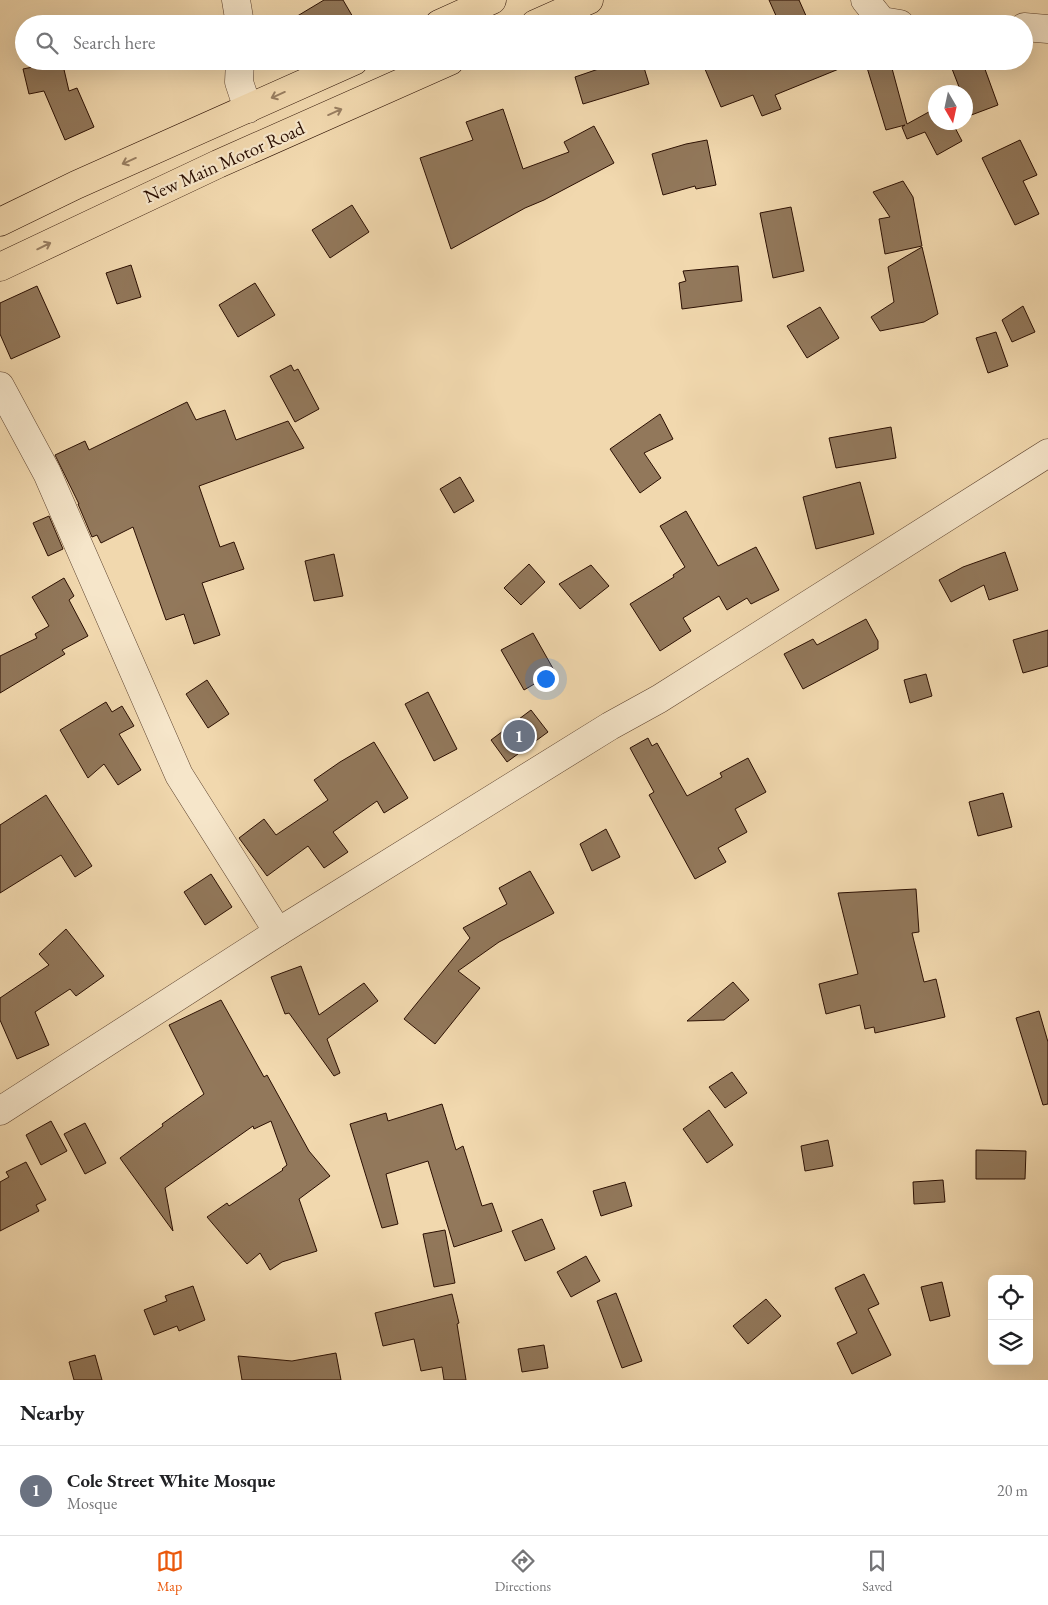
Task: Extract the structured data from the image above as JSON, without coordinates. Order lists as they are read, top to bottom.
{
  "streets": {
    "highway": ["New Main Motor Road"]
  },
  "north": "bottom",
  "page": {
    "search": "Search here",
    "pins": "1",
    "heading": "Nearby",
    "list": [
      {
        "mark": "1",
        "name": "Cole Street White Mosque",
        "note": "Mosque",
        "value": "20 m"
      }
    ],
    "nav": ["Map", "Directions", "Saved"]
  }
}
